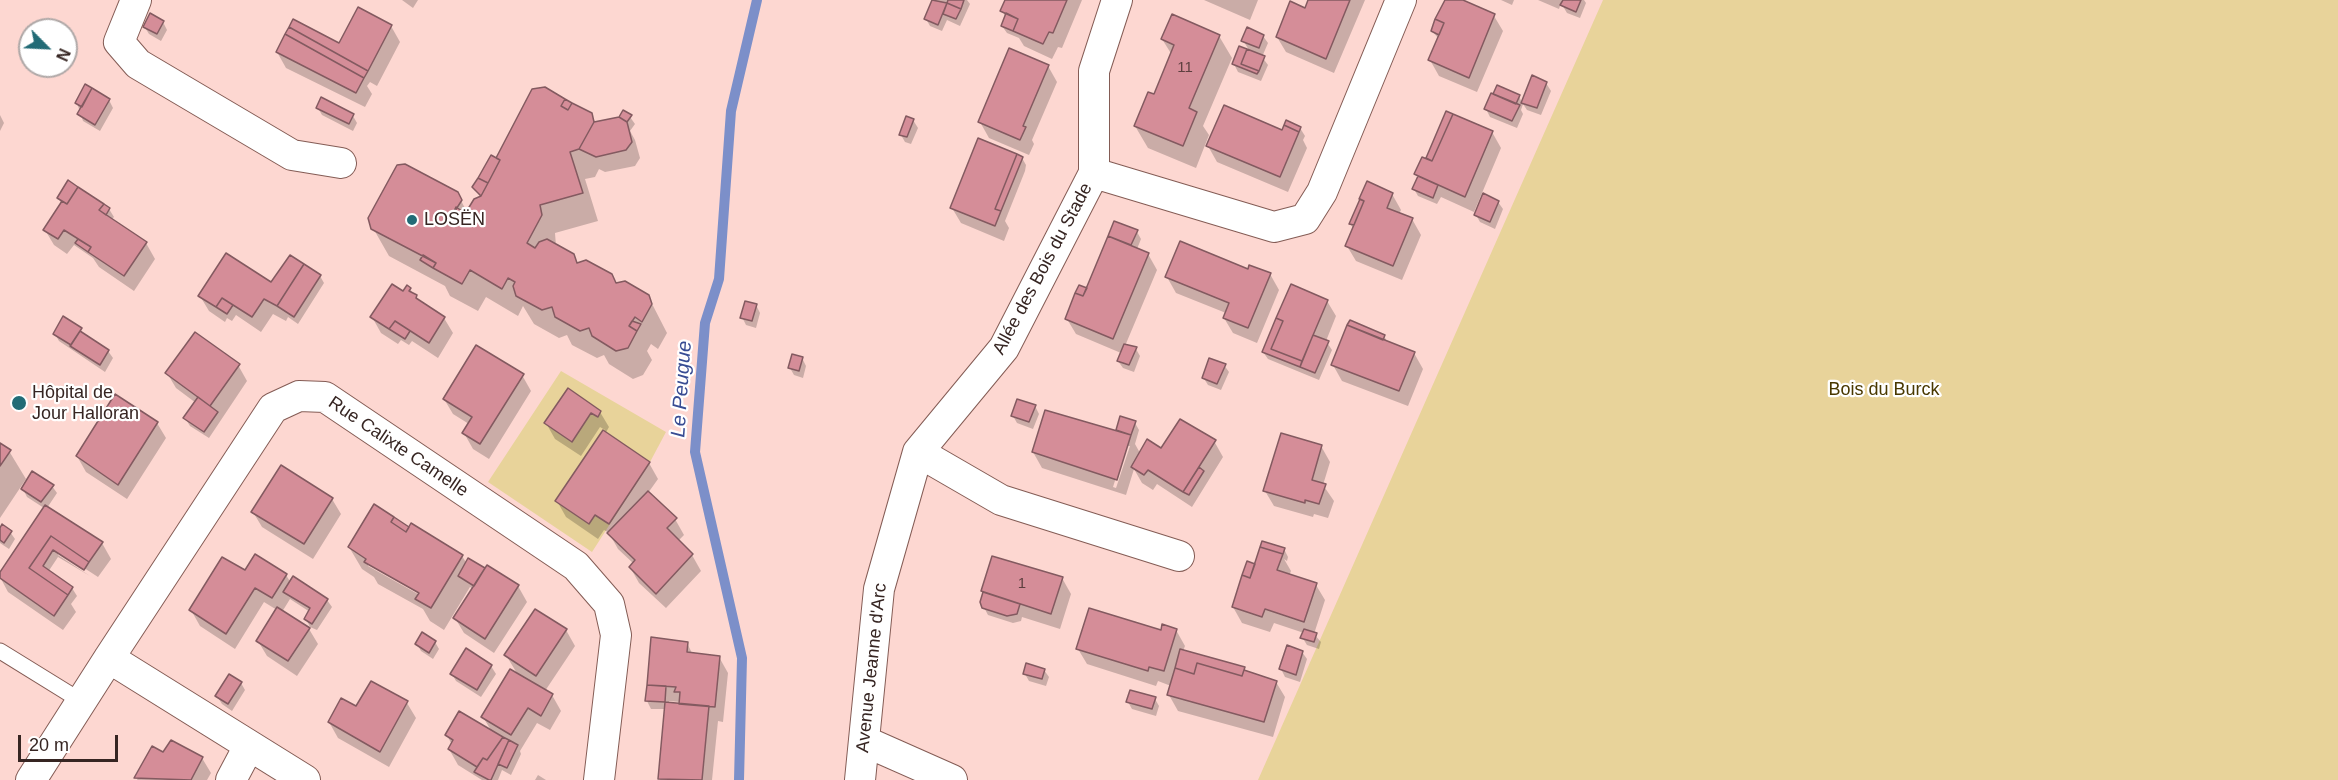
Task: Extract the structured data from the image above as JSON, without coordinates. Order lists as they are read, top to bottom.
{
  "streets": {
    "street": ["Allée des Bois du Stade", "Rue Calixte Camelle", "Avenue Jeanne d'Arc"]
  },
  "crossings": [
    ["Allée des Bois du Stade", "Avenue Jeanne d'Arc"]
  ],
  "water": ["Le Peugue"],
  "parks": ["Bois du Burck"],
  "places": ["LOSËN", "Hôpital de Jour Halloran"],
  "house_numbers": ["11", "1"],
  "scale_bar": "20 m",
  "north": "bottom right"
}
